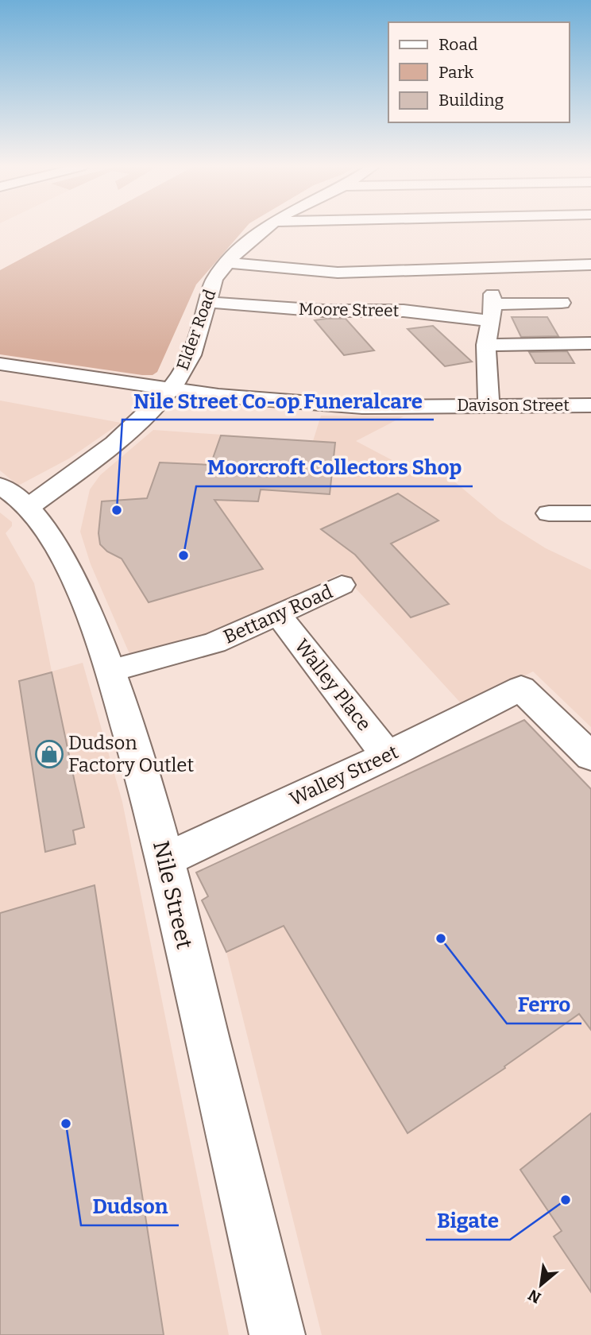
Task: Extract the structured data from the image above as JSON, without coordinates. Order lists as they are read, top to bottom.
{
  "streets": {
    "street": [
      "Moore Street",
      "Elder Road",
      "Davison Street",
      "Bettany Road",
      "Walley Place",
      "Walley Street",
      "Nile Street"
    ]
  },
  "crossings": [
    ["Moore Street", "Elder Road"],
    ["Elder Road", "Davison Street"],
    ["Elder Road", "Nile Street"],
    ["Bettany Road", "Walley Place"],
    ["Bettany Road", "Nile Street"],
    ["Walley Place", "Walley Street"],
    ["Walley Street", "Nile Street"]
  ],
  "places": {
    "other": [
      "Nile Street Co-op Funeralcare",
      "Moorcroft Collectors Shop",
      "Ferro",
      "Dudson",
      "Bigate"
    ],
    "shop": ["Dudson Factory Outlet"]
  },
  "legend": ["Road", "Park", "Building"],
  "north": "bottom left"
}
